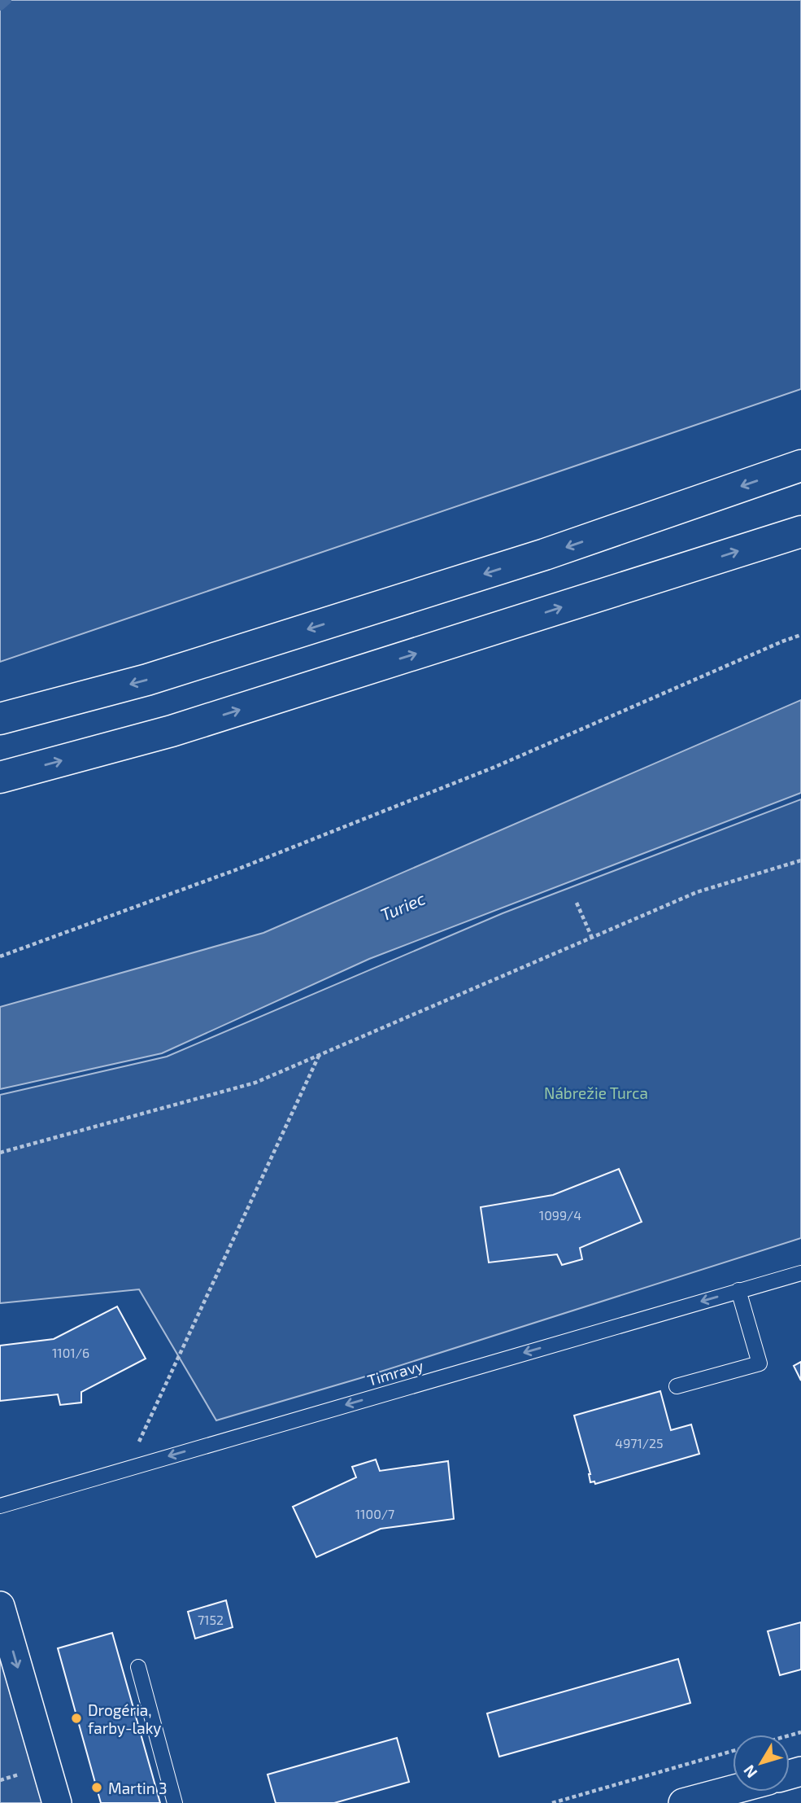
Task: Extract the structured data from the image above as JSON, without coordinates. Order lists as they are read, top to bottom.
{
  "streets": {
    "lane": ["Timravy"]
  },
  "one_way": ["Timravy"],
  "water": ["Turiec"],
  "parks": ["Nábrežie Turca"],
  "places": ["Drogéria, farby-laky", "Martin 3"],
  "house_numbers": [
    "1099/4",
    "1101/6",
    "4971/25",
    "1100/7",
    "7152"
  ],
  "north": "bottom left"
}
